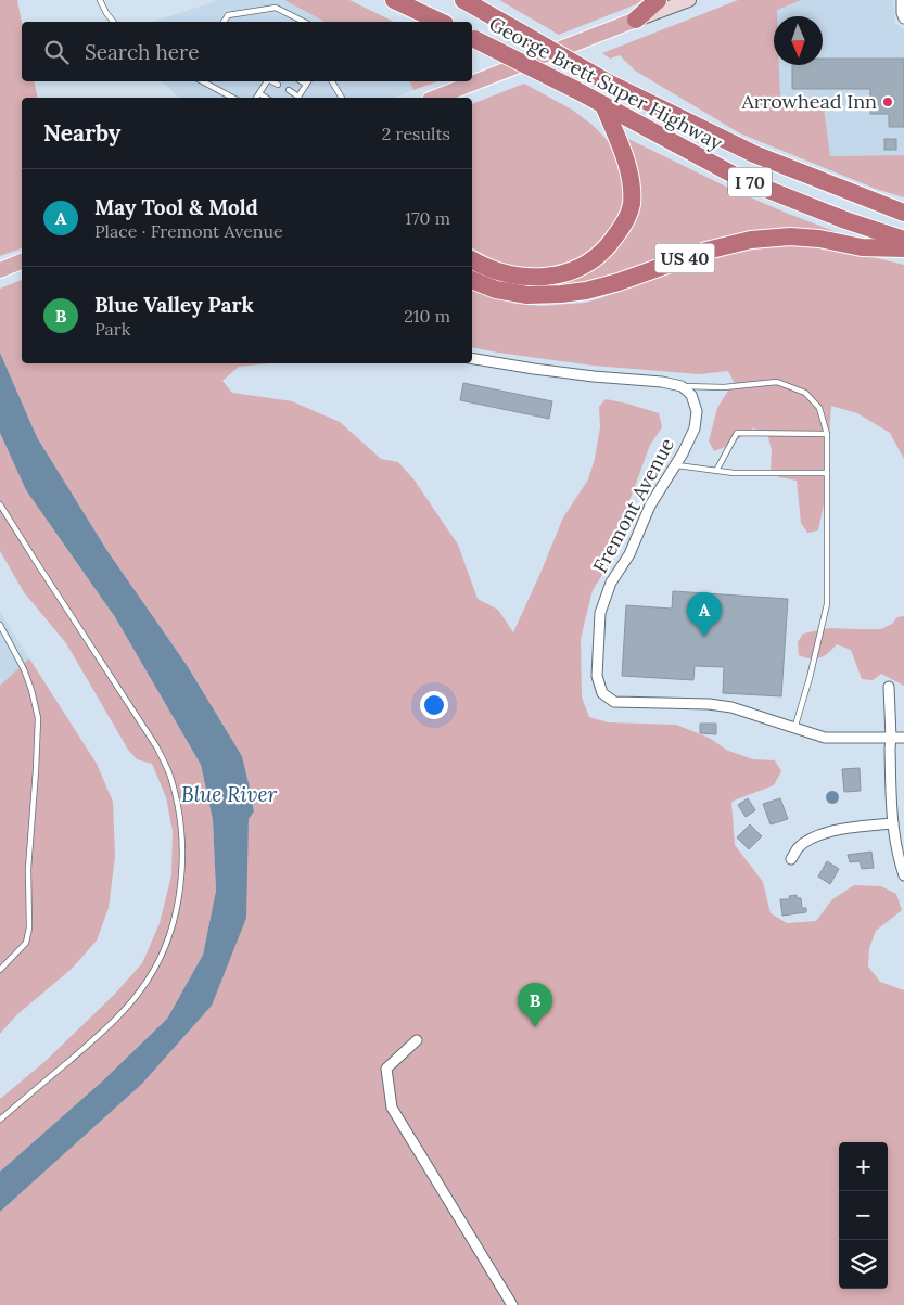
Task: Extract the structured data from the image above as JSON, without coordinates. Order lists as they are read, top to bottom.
{
  "streets": {
    "highway": ["George Brett Super Highway", "I 70", "US 40"],
    "street": ["Fremont Avenue"]
  },
  "water": ["Blue River"],
  "places": ["Arrowhead Inn"],
  "north": "bottom",
  "page": {
    "search": "Search here",
    "heading": ["Nearby", "2 results"],
    "list": [
      {
        "mark": "A",
        "name": "May Tool & Mold",
        "note": "Place · Fremont Avenue",
        "value": "170 m"
      },
      {
        "mark": "B",
        "name": "Blue Valley Park",
        "note": "Park",
        "value": "210 m"
      }
    ],
    "pins": ["A", "B"],
    "map_buttons": ["+", "−"]
  }
}
